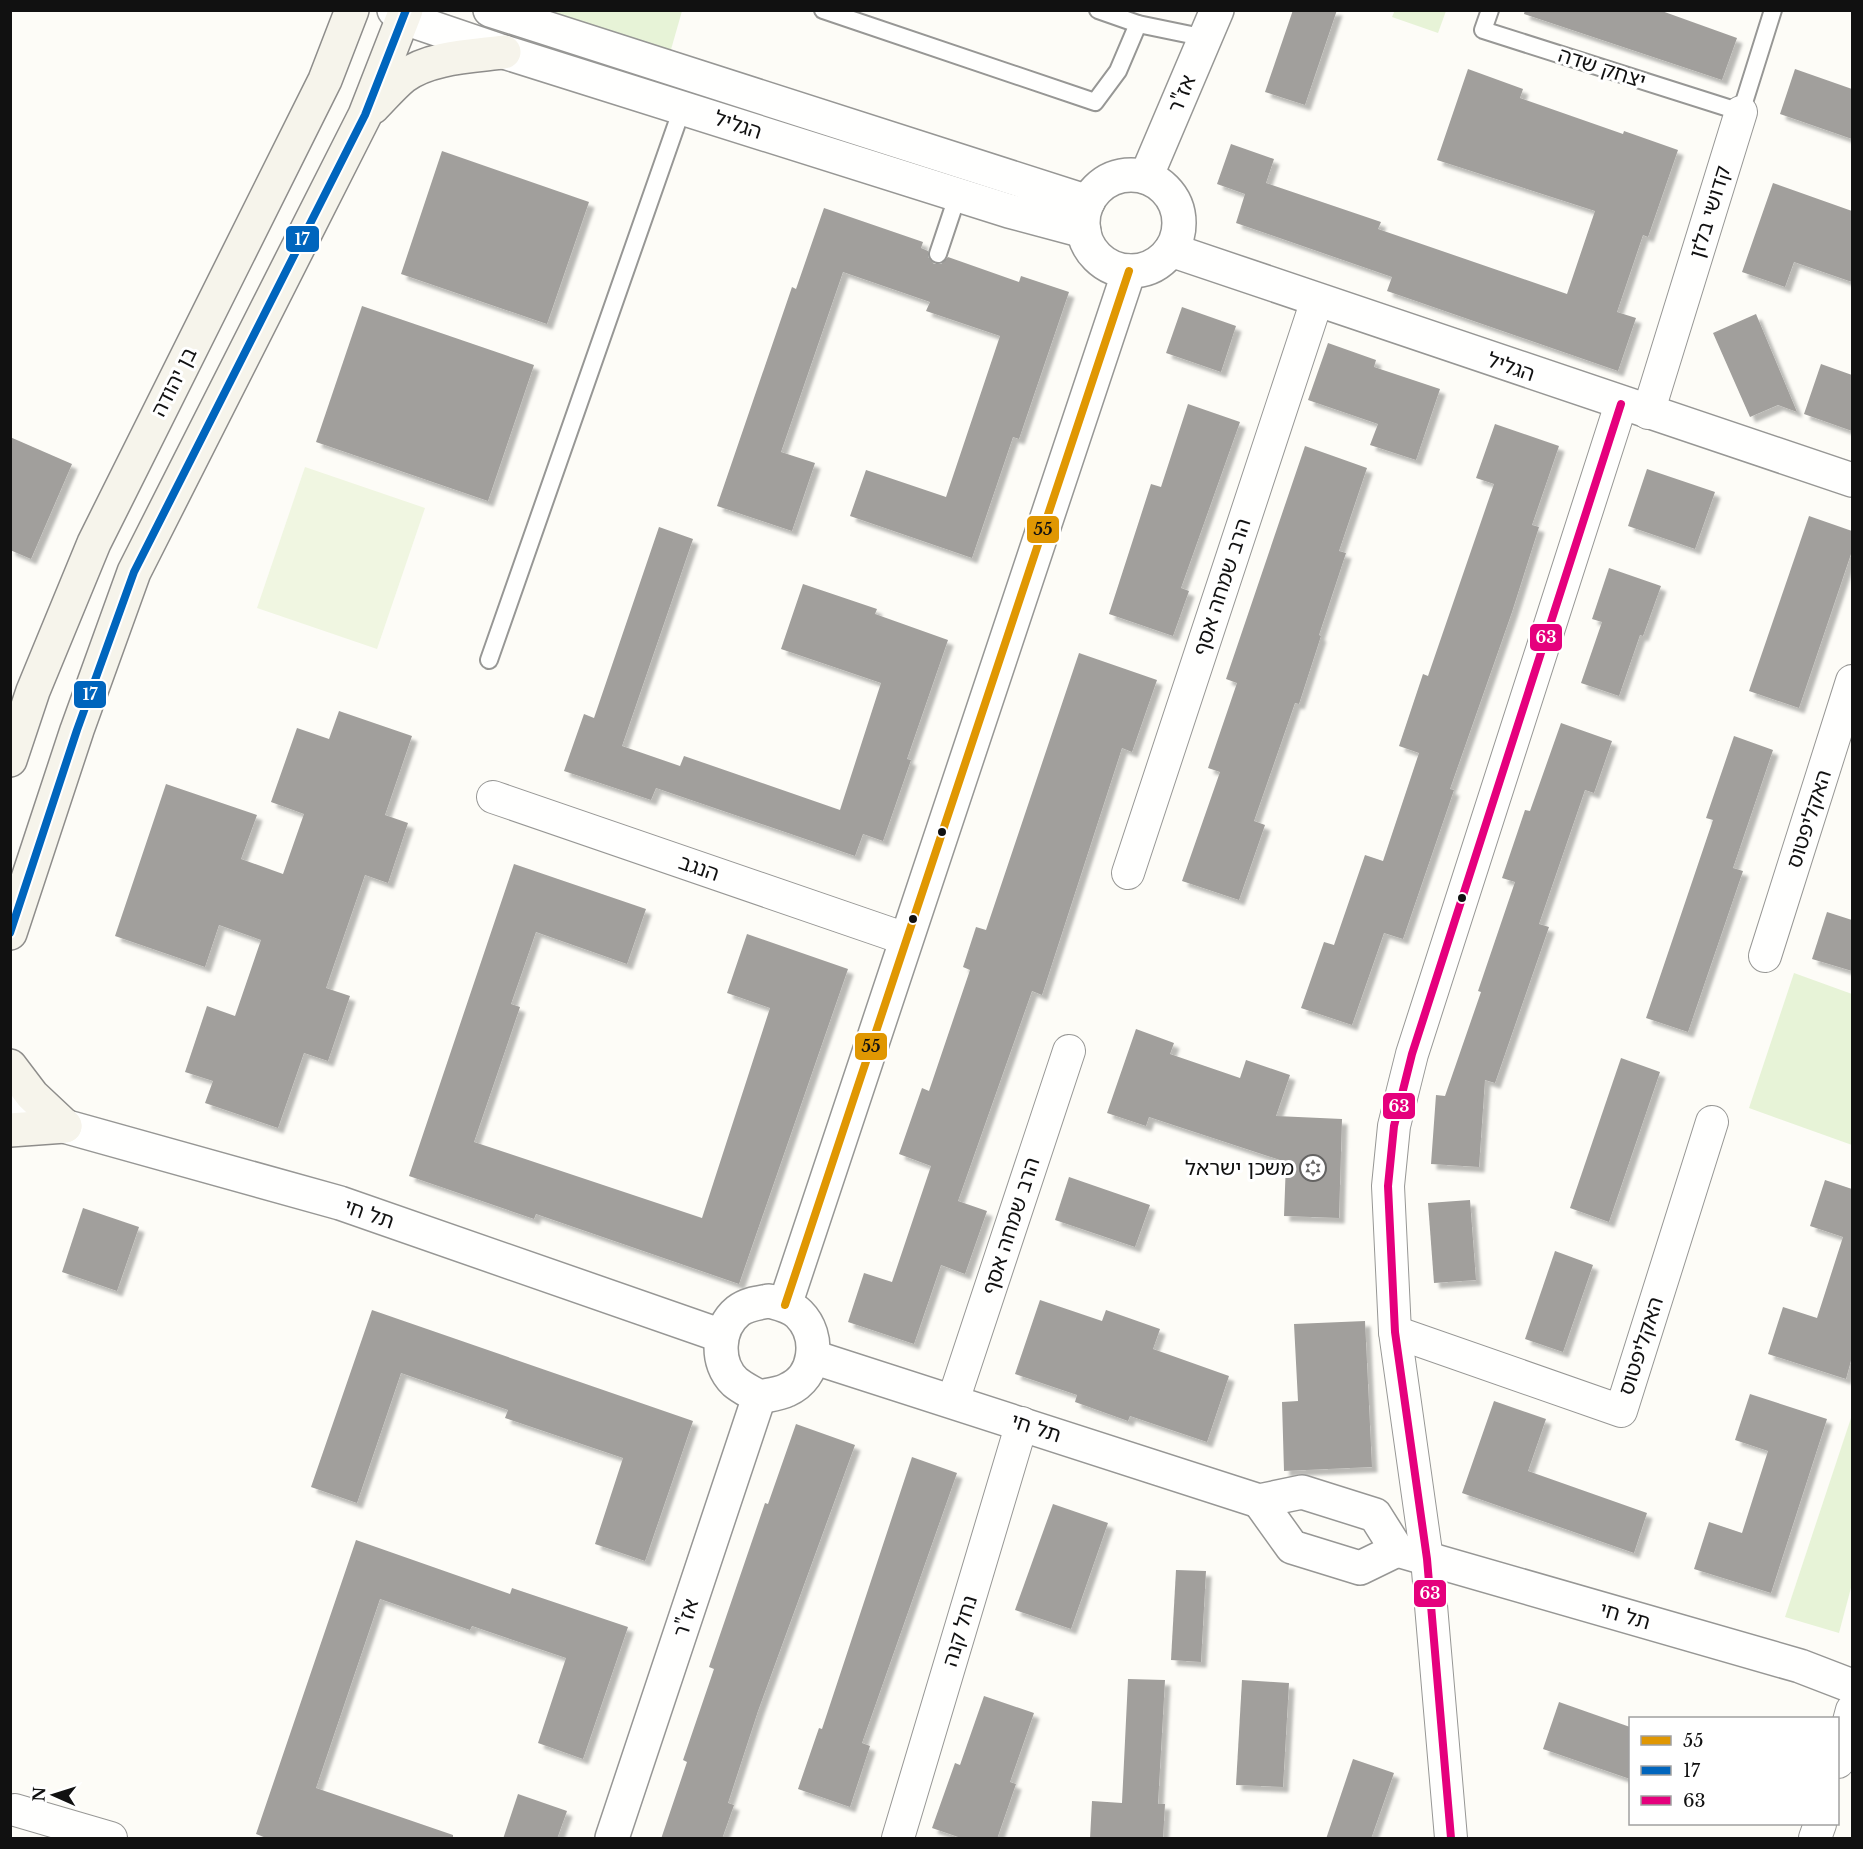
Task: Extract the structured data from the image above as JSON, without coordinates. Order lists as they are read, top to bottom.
{
  "streets": {
    "main road": ["בן יהודה"],
    "street": [
      "אז\"ר",
      "הגליל",
      "קדושי בלזן",
      "הרב שמחה אסף",
      "האקליפטוס",
      "הנגב",
      "תל חי",
      "נחל קנה"
    ],
    "lane": ["יצחק שדה"]
  },
  "crossings": [
    ["יצחק שדה", "קדושי בלזן"],
    ["אז\"ר", "הגליל"],
    ["אז\"ר", "תל חי"],
    ["הגליל", "קדושי בלזן"],
    ["הגליל", "הרב שמחה אסף"],
    ["קדושי בלזן", "האקליפטוס"],
    ["קדושי בלזן", "תל חי"],
    ["הרב שמחה אסף", "תל חי"],
    ["תל חי", "נחל קנה"]
  ],
  "places": {
    "synagogue": ["משכן ישראל"]
  },
  "lines": ["transit line 17", "transit line 55", "transit line 63"],
  "legend": ["55", "17", "63"],
  "north": "left"
}
